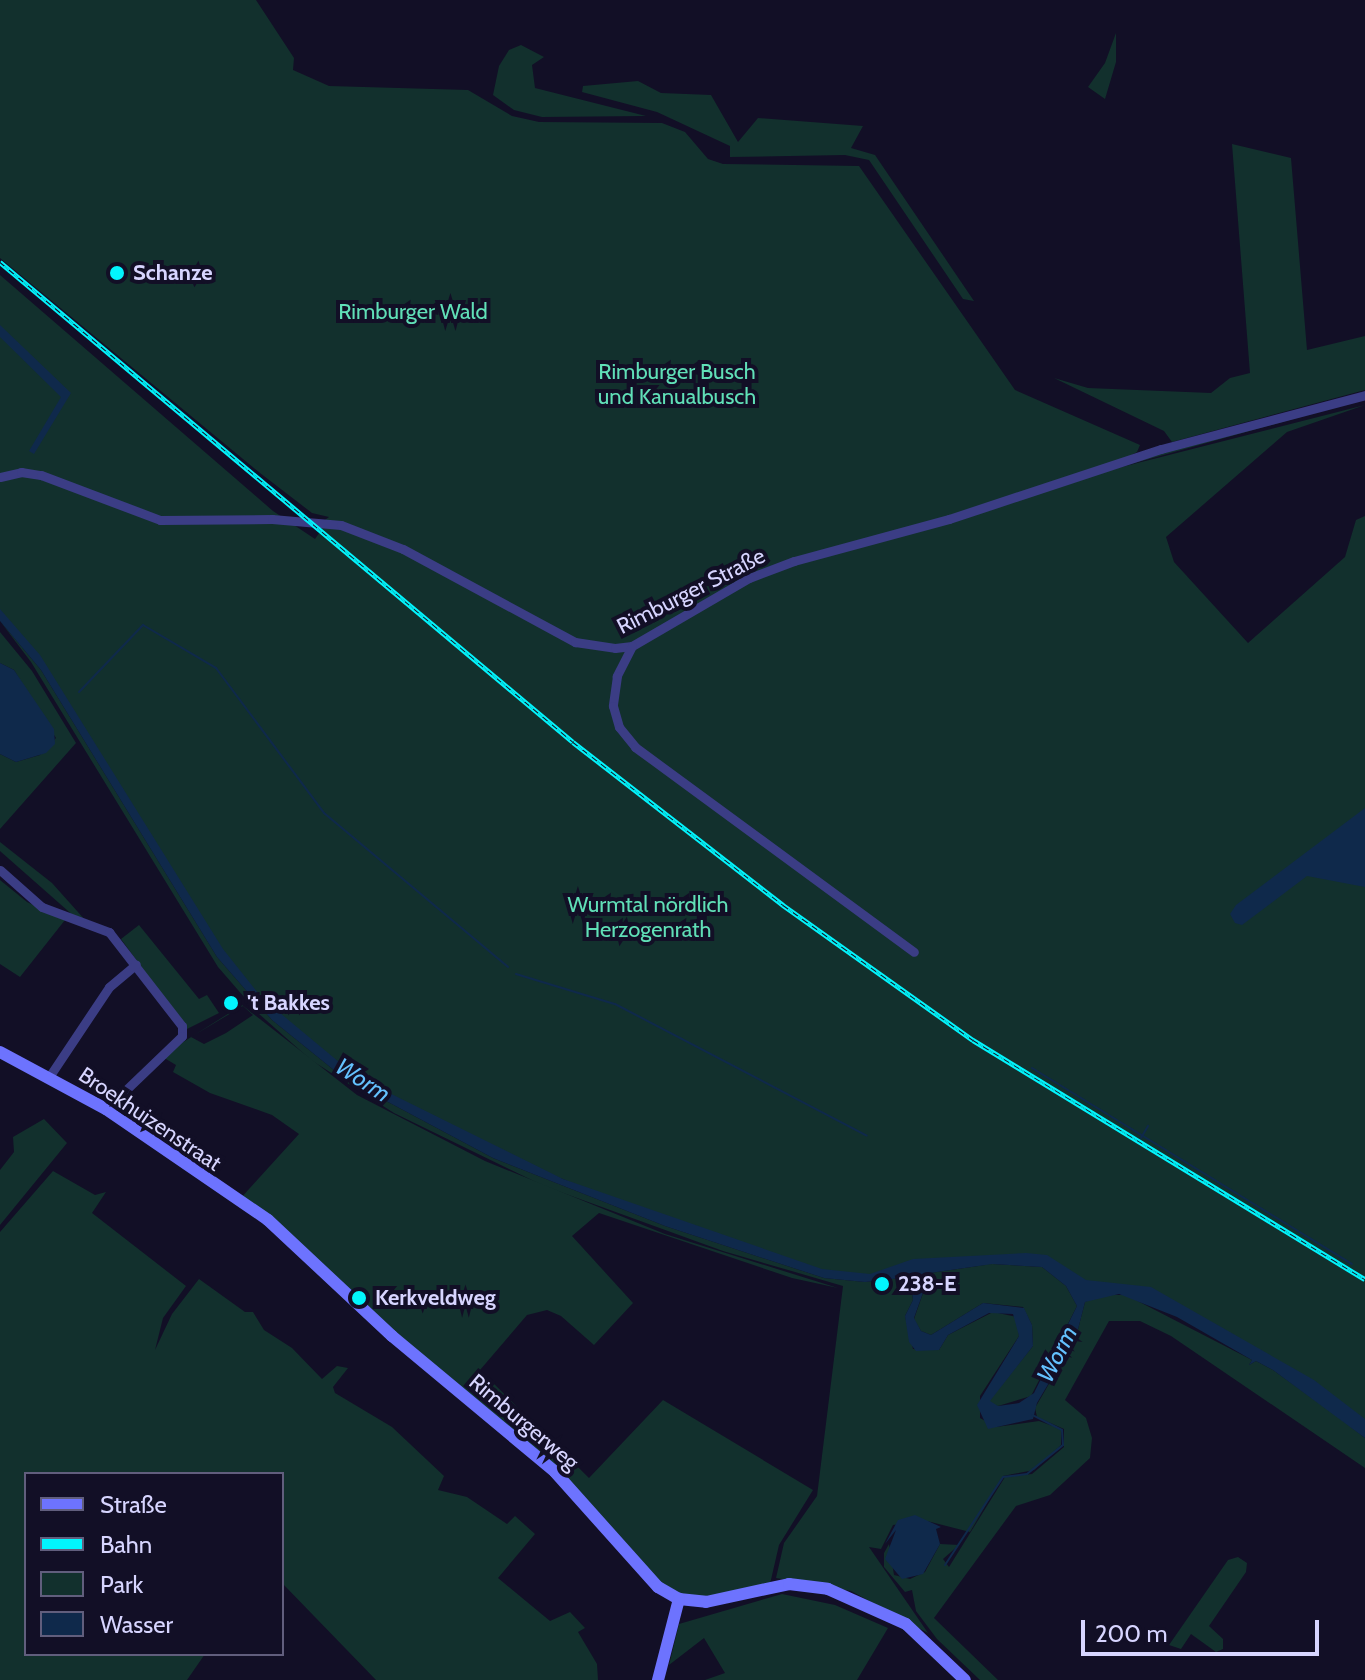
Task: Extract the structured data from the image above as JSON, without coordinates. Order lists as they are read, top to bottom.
{
  "streets": {
    "street": ["Rimburger Straße", "Broekhuizenstraat", "Rimburgerweg"]
  },
  "crossings": [
    ["Broekhuizenstraat", "Rimburgerweg"]
  ],
  "water": ["Worm"],
  "parks": ["Rimburger Wald", "Rimburger Busch und Kanualbusch", "Wurmtal nördlich Herzogenrath"],
  "places": [
    "Schanze",
    "'t Bakkes",
    "238-E",
    "Kerkveldweg"
  ],
  "legend": [
    "Straße",
    "Bahn",
    "Park",
    "Wasser"
  ],
  "scale_bar": "200 m"
}
